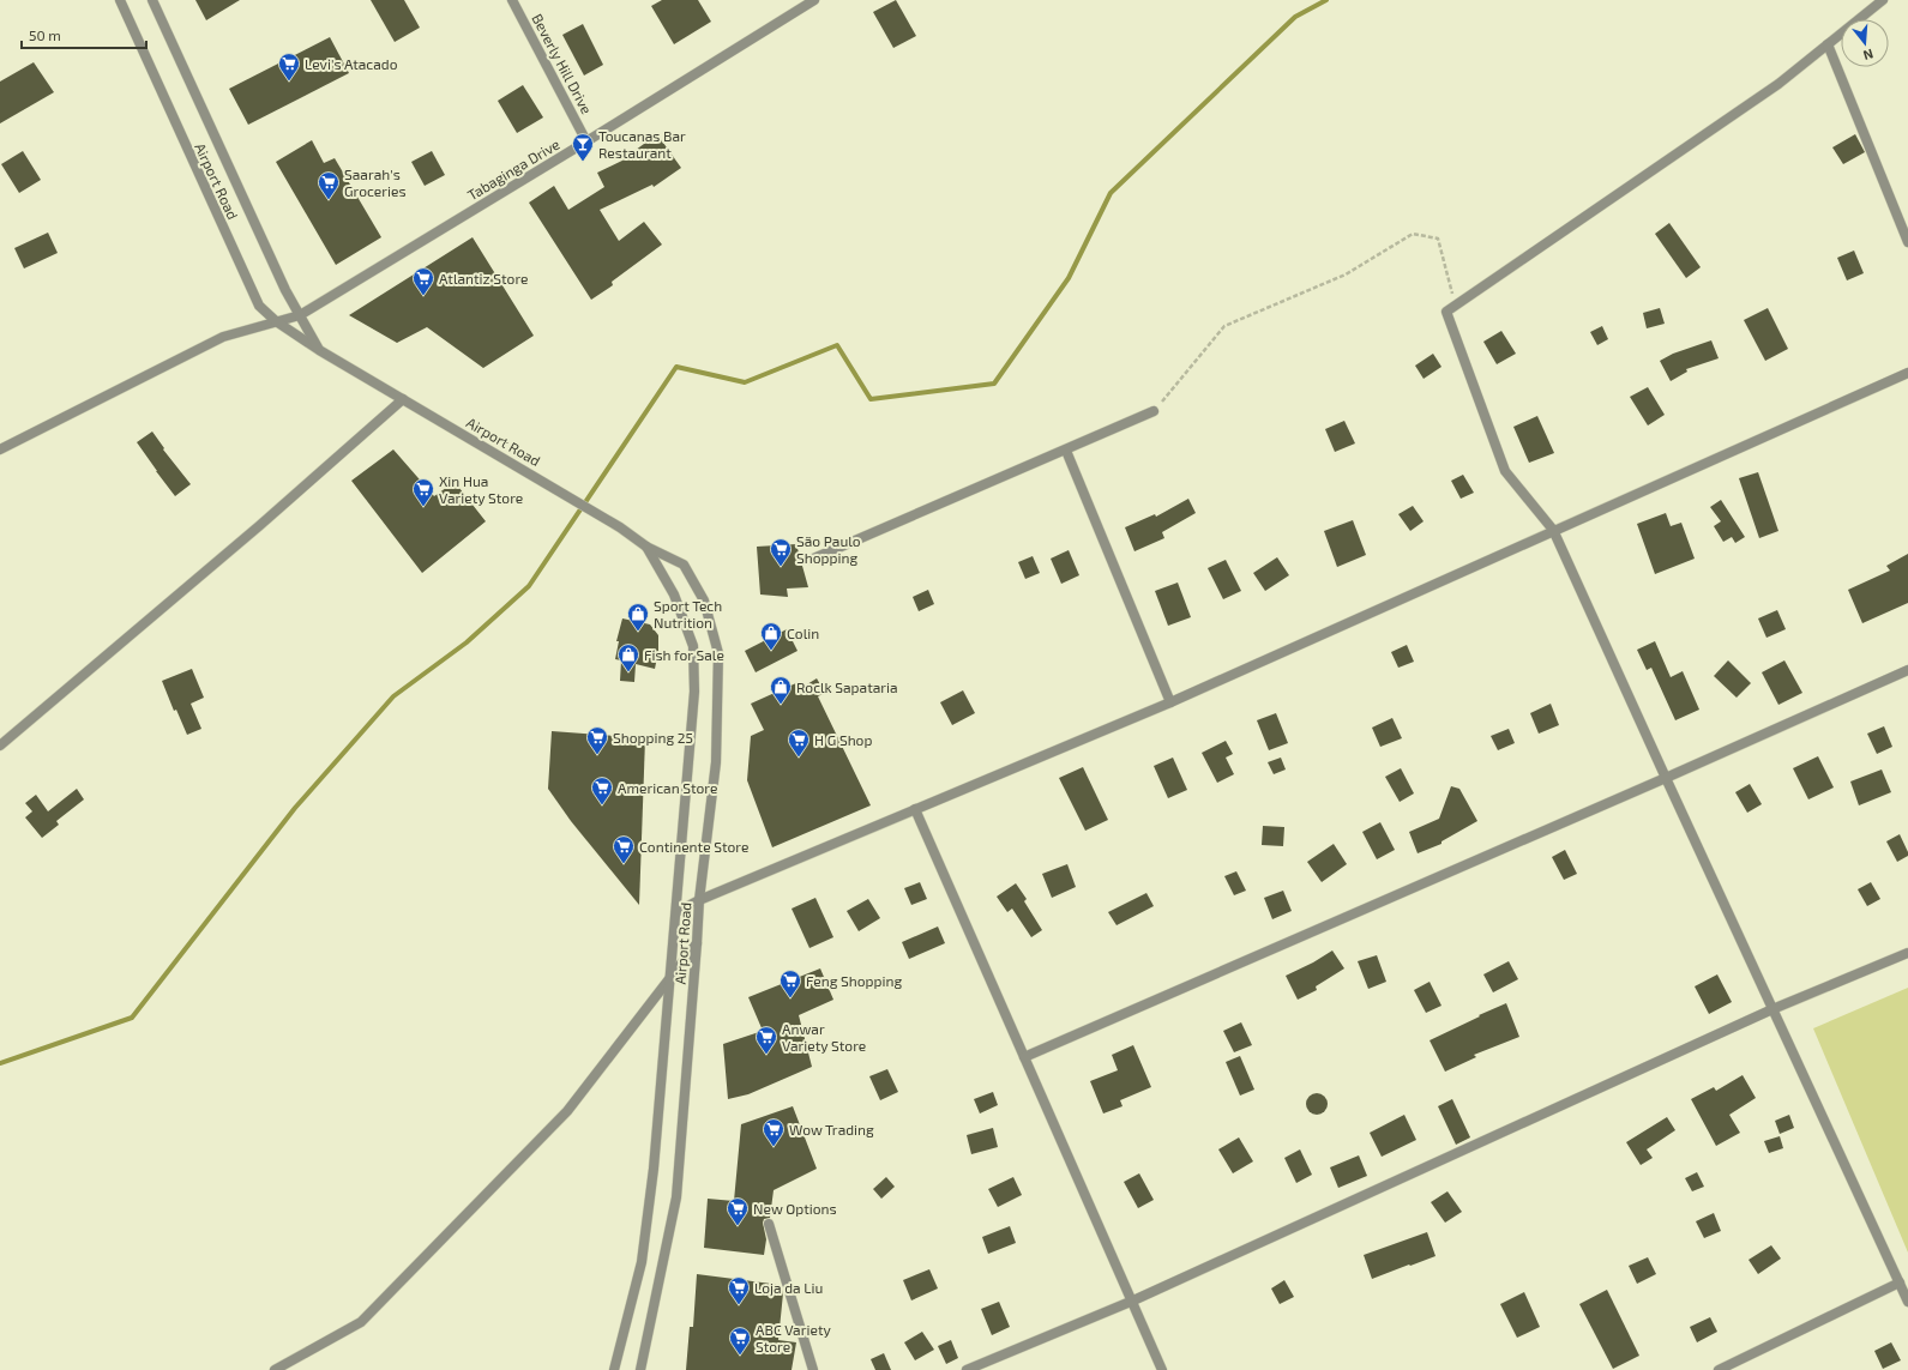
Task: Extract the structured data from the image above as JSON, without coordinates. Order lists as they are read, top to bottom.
{
  "streets": {
    "street": ["Beverly Hill Drive", "Tabaginga Drive", "Airport Road"]
  },
  "crossings": [
    ["Beverly Hill Drive", "Tabaginga Drive"],
    ["Tabaginga Drive", "Airport Road"]
  ],
  "places": {
    "supermarket": [
      "Levi's Atacado",
      "Saarah's Groceries",
      "Atlantiz Store",
      "Xin Hua Variety Store",
      "São Paulo Shopping",
      "Shopping 25",
      "H G Shop",
      "American Store",
      "Continente Store",
      "Feng Shopping",
      "Anwar Variety Store",
      "Wow Trading",
      "New Options",
      "Loja da Liu",
      "ABC Variety Store"
    ],
    "bar": ["Toucanas Bar Restaurant"],
    "shop": [
      "Sport Tech Nutrition",
      "Colin",
      "Fish for Sale",
      "Roclk Sapataria"
    ]
  },
  "scale_bar": "50 m",
  "north": "bottom"
}
